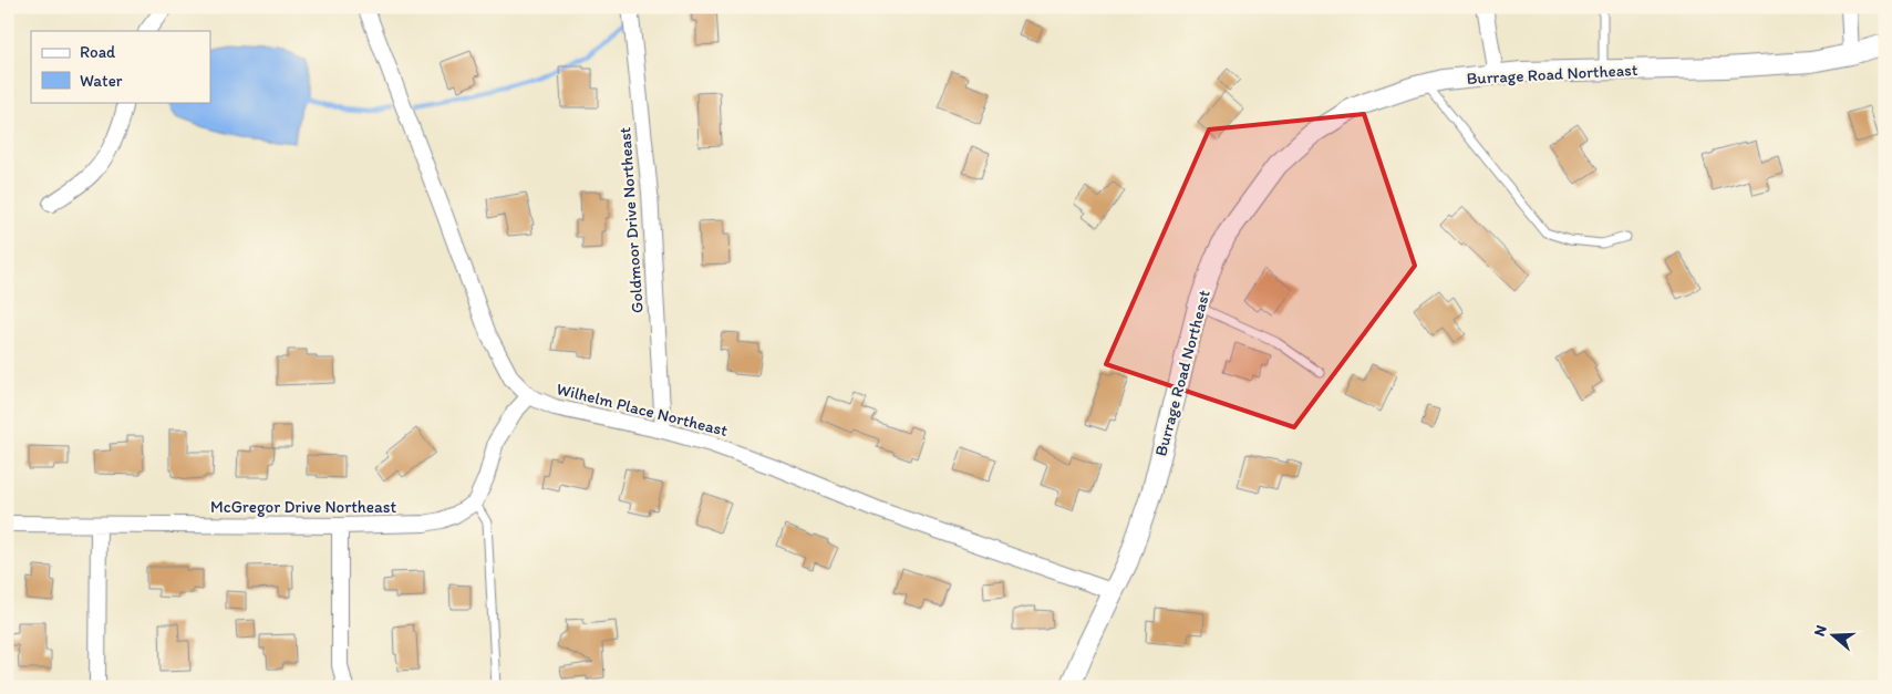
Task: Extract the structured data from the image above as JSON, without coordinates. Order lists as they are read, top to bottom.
{
  "streets": {
    "street": [
      "Burrage Road Northeast",
      "Goldmoor Drive Northeast",
      "Wilhelm Place Northeast",
      "McGregor Drive Northeast"
    ]
  },
  "crossings": [
    ["Burrage Road Northeast", "Wilhelm Place Northeast"],
    ["Goldmoor Drive Northeast", "Wilhelm Place Northeast"]
  ],
  "legend": ["Road", "Water"],
  "north": "left"
}
